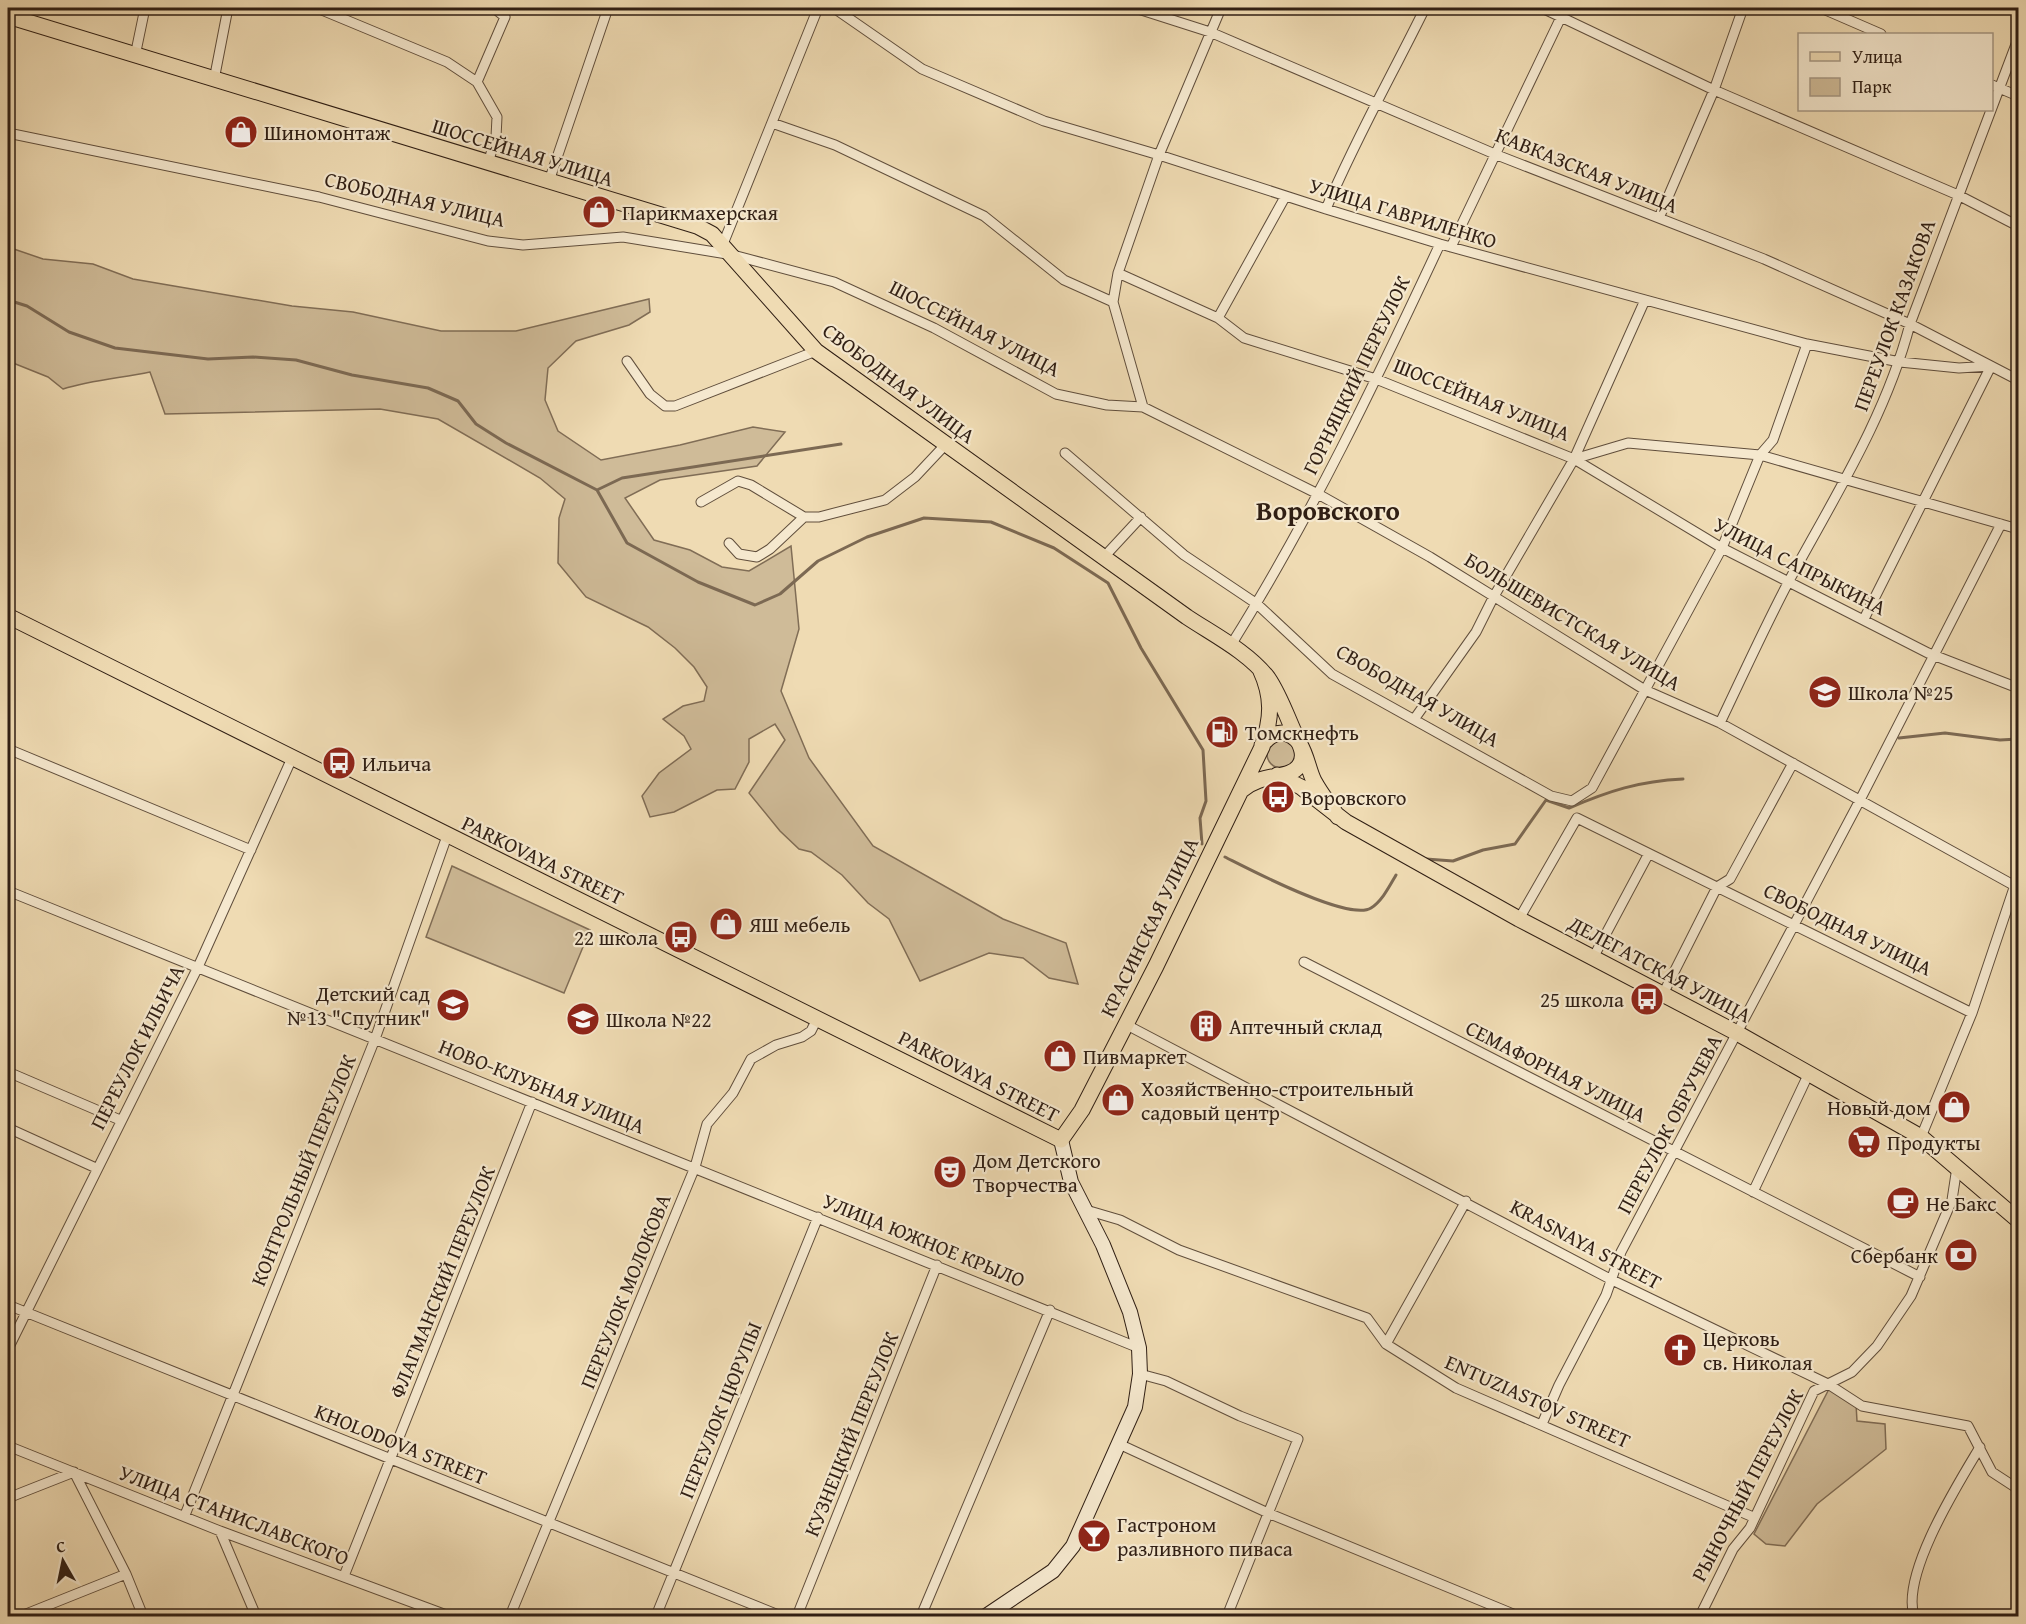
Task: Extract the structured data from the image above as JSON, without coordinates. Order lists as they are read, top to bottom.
{
  "streets": {
    "main road": [
      "ШОССЕЙНАЯ УЛИЦА",
      "СВОБОДНАЯ УЛИЦА",
      "PARKOVAYA STREET",
      "КРАСИНСКАЯ УЛИЦА",
      "ДЕЛЕГАТСКАЯ УЛИЦА"
    ],
    "street": [
      "КАВКАЗСКАЯ УЛИЦА",
      "УЛИЦА ГАВРИЛЕНКО",
      "ПЕРЕУЛОК КАЗАКОВА",
      "ГОРНЯЦКИЙ ПЕРЕУЛОК",
      "УЛИЦА САПРЫКИНА",
      "БОЛЬШЕВИСТСКАЯ УЛИЦА",
      "ПЕРЕУЛОК ИЛЬИЧА",
      "СЕМАФОРНАЯ УЛИЦА",
      "НОВО-КЛУБНАЯ УЛИЦА",
      "ПЕРЕУЛОК ОБРУЧЕВА",
      "КОНТРОЛЬНЫЙ ПЕРЕУЛОК",
      "УЛИЦА ЮЖНОЕ КРЫЛО",
      "KRASNAYA STREET",
      "ФЛАГМАНСКИЙ ПЕРЕУЛОК",
      "ПЕРЕУЛОК МОЛОКОВА",
      "ENTUZIASTOV STREET",
      "ПЕРЕУЛОК ЦЮРУПЫ",
      "КУЗНЕЦКИЙ ПЕРЕУЛОК",
      "KHOLODOVA STREET",
      "РЫНОЧНЫЙ ПЕРЕУЛОК",
      "УЛИЦА СТАНИСЛАВСКОГО"
    ]
  },
  "crossings": [
    ["ШОССЕЙНАЯ УЛИЦА", "СВОБОДНАЯ УЛИЦА"],
    ["ШОССЕЙНАЯ УЛИЦА", "ПЕРЕУЛОК КАЗАКОВА"],
    ["ШОССЕЙНАЯ УЛИЦА", "ГОРНЯЦКИЙ ПЕРЕУЛОК"],
    ["ШОССЕЙНАЯ УЛИЦА", "УЛИЦА САПРЫКИНА"],
    ["ШОССЕЙНАЯ УЛИЦА", "БОЛЬШЕВИСТСКАЯ УЛИЦА"],
    ["ШОССЕЙНАЯ УЛИЦА", "ПЕРЕУЛОК ОБРУЧЕВА"],
    ["КАВКАЗСКАЯ УЛИЦА", "УЛИЦА ГАВРИЛЕНКО"],
    ["КАВКАЗСКАЯ УЛИЦА", "ПЕРЕУЛОК КАЗАКОВА"],
    ["СВОБОДНАЯ УЛИЦА", "ГОРНЯЦКИЙ ПЕРЕУЛОК"],
    ["СВОБОДНАЯ УЛИЦА", "БОЛЬШЕВИСТСКАЯ УЛИЦА"],
    ["СВОБОДНАЯ УЛИЦА", "КРАСИНСКАЯ УЛИЦА"],
    ["СВОБОДНАЯ УЛИЦА", "ДЕЛЕГАТСКАЯ УЛИЦА"],
    ["СВОБОДНАЯ УЛИЦА", "ПЕРЕУЛОК ОБРУЧЕВА"],
    ["УЛИЦА ГАВРИЛЕНКО", "ПЕРЕУЛОК КАЗАКОВА"],
    ["УЛИЦА ГАВРИЛЕНКО", "ГОРНЯЦКИЙ ПЕРЕУЛОК"],
    ["ПЕРЕУЛОК КАЗАКОВА", "УЛИЦА САПРЫКИНА"],
    ["ПЕРЕУЛОК КАЗАКОВА", "БОЛЬШЕВИСТСКАЯ УЛИЦА"],
    ["ГОРНЯЦКИЙ ПЕРЕУЛОК", "БОЛЬШЕВИСТСКАЯ УЛИЦА"],
    ["УЛИЦА САПРЫКИНА", "ПЕРЕУЛОК ОБРУЧЕВА"],
    ["БОЛЬШЕВИСТСКАЯ УЛИЦА", "ПЕРЕУЛОК ОБРУЧЕВА"],
    ["PARKOVAYA STREET", "КРАСИНСКАЯ УЛИЦА"],
    ["PARKOVAYA STREET", "ПЕРЕУЛОК ИЛЬИЧА"],
    ["PARKOVAYA STREET", "КОНТРОЛЬНЫЙ ПЕРЕУЛОК"],
    ["PARKOVAYA STREET", "ПЕРЕУЛОК МОЛОКОВА"],
    ["КРАСИНСКАЯ УЛИЦА", "ДЕЛЕГАТСКАЯ УЛИЦА"],
    ["КРАСИНСКАЯ УЛИЦА", "KRASNAYA STREET"],
    ["ДЕЛЕГАТСКАЯ УЛИЦА", "ПЕРЕУЛОК ОБРУЧЕВА"],
    ["ДЕЛЕГАТСКАЯ УЛИЦА", "РЫНОЧНЫЙ ПЕРЕУЛОК"],
    ["ПЕРЕУЛОК ИЛЬИЧА", "НОВО-КЛУБНАЯ УЛИЦА"],
    ["ПЕРЕУЛОК ИЛЬИЧА", "KHOLODOVA STREET"],
    ["СЕМАФОРНАЯ УЛИЦА", "ПЕРЕУЛОК ОБРУЧЕВА"],
    ["СЕМАФОРНАЯ УЛИЦА", "РЫНОЧНЫЙ ПЕРЕУЛОК"],
    ["НОВО-КЛУБНАЯ УЛИЦА", "КОНТРОЛЬНЫЙ ПЕРЕУЛОК"],
    ["НОВО-КЛУБНАЯ УЛИЦА", "УЛИЦА ЮЖНОЕ КРЫЛО"],
    ["НОВО-КЛУБНАЯ УЛИЦА", "ФЛАГМАНСКИЙ ПЕРЕУЛОК"],
    ["НОВО-КЛУБНАЯ УЛИЦА", "ПЕРЕУЛОК МОЛОКОВА"],
    ["ПЕРЕУЛОК ОБРУЧЕВА", "KRASNAYA STREET"],
    ["ПЕРЕУЛОК ОБРУЧЕВА", "ENTUZIASTOV STREET"],
    ["КОНТРОЛЬНЫЙ ПЕРЕУЛОК", "KHOLODOVA STREET"],
    ["КОНТРОЛЬНЫЙ ПЕРЕУЛОК", "УЛИЦА СТАНИСЛАВСКОГО"],
    ["УЛИЦА ЮЖНОЕ КРЫЛО", "ПЕРЕУЛОК МОЛОКОВА"],
    ["УЛИЦА ЮЖНОЕ КРЫЛО", "ПЕРЕУЛОК ЦЮРУПЫ"],
    ["УЛИЦА ЮЖНОЕ КРЫЛО", "КУЗНЕЦКИЙ ПЕРЕУЛОК"],
    ["KRASNAYA STREET", "РЫНОЧНЫЙ ПЕРЕУЛОК"],
    ["ФЛАГМАНСКИЙ ПЕРЕУЛОК", "KHOLODOVA STREET"],
    ["ФЛАГМАНСКИЙ ПЕРЕУЛОК", "УЛИЦА СТАНИСЛАВСКОГО"],
    ["ПЕРЕУЛОК МОЛОКОВА", "KHOLODOVA STREET"],
    ["ENTUZIASTOV STREET", "РЫНОЧНЫЙ ПЕРЕУЛОК"],
    ["ПЕРЕУЛОК ЦЮРУПЫ", "KHOLODOVA STREET"]
  ],
  "districts": ["Воровского"],
  "places": {
    "shop": [
      "Шиномонтаж",
      "Парикмахерская",
      "ЯШ мебель",
      "Пивмаркет",
      "Хозяйственно-строительный садовый центр",
      "Новый дом"
    ],
    "school or university": ["Школа №25", "Детский сад №13 \"Спутник\"", "Школа №22"],
    "fuel station": ["Томскнефть"],
    "bus stop": [
      "Ильича",
      "Воровского",
      "22 школа",
      "25 школа"
    ],
    "building": ["Аптечный склад"],
    "supermarket": ["Продукты"],
    "theatre": ["Дом Детского Творчества"],
    "cafe": ["Не Бакс"],
    "bank": ["Сбербанк"],
    "church": ["Церковь св. Николая"],
    "bar": ["Гастроном разливного пиваса"]
  },
  "legend": ["Улица", "Парк"],
  "north": "top"
}
